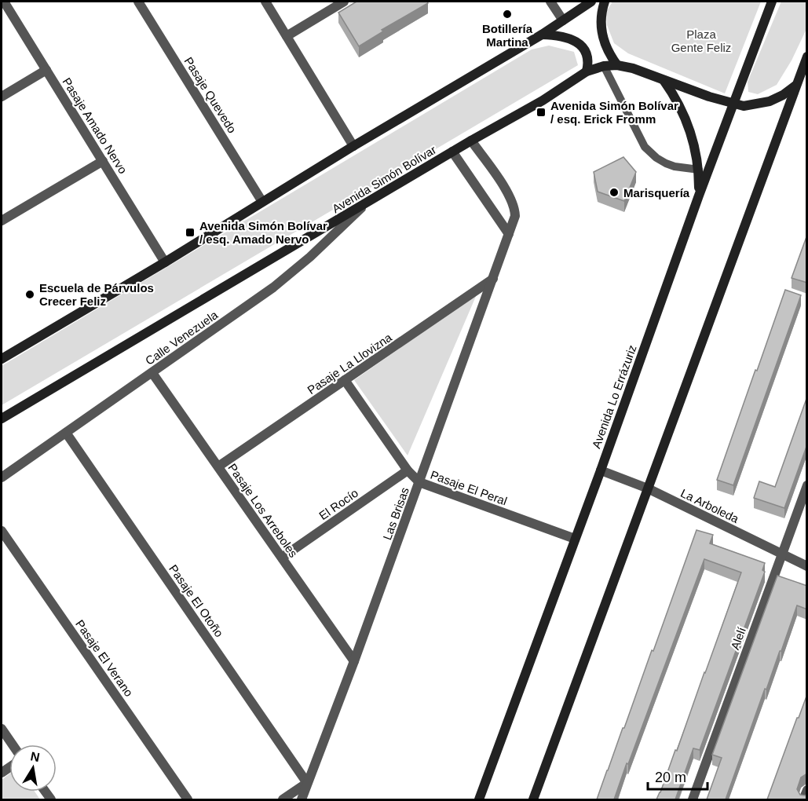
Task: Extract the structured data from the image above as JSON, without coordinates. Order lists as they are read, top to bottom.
{
  "streets": {
    "main road": ["Avenida Simón Bolívar", "Avenida Lo Errázuriz"],
    "street": [
      "Pasaje Quevedo",
      "Pasaje Amado Nervo",
      "Calle Venezuela",
      "Pasaje La Llovizna",
      "Pasaje El Peral",
      "El Rocío",
      "La Arboleda",
      "Pasaje Los Arreboles",
      "Las Brisas",
      "Pasaje El Otoño",
      "Alelí",
      "Pasaje El Verano"
    ]
  },
  "crossings": [
    ["Avenida Simón Bolívar", "Calle Venezuela"],
    ["Avenida Simón Bolívar", "Avenida Lo Errázuriz"],
    ["Avenida Simón Bolívar", "Las Brisas"],
    ["Calle Venezuela", "Pasaje Los Arreboles"],
    ["Calle Venezuela", "Pasaje El Otoño"],
    ["Pasaje La Llovizna", "Pasaje El Peral"],
    ["Pasaje La Llovizna", "Pasaje Los Arreboles"],
    ["Pasaje La Llovizna", "Las Brisas"],
    ["Avenida Lo Errázuriz", "Pasaje El Peral"],
    ["Avenida Lo Errázuriz", "La Arboleda"],
    ["Pasaje El Peral", "El Rocío"],
    ["Pasaje El Peral", "Las Brisas"],
    ["El Rocío", "Pasaje Los Arreboles"],
    ["La Arboleda", "Alelí"],
    ["Pasaje Los Arreboles", "Las Brisas"],
    ["Las Brisas", "Pasaje El Otoño"]
  ],
  "parks": ["Plaza Gente Feliz"],
  "places": {
    "other": ["Botillería Martina", "Marisquería", "Escuela de Párvulos Crecer Feliz"],
    "transit": ["Avenida Simón Bolívar / esq. Erick Fromm", "Avenida Simón Bolívar / esq. Amado Nervo"]
  },
  "scale_bar": "20 m",
  "north": "top"
}
